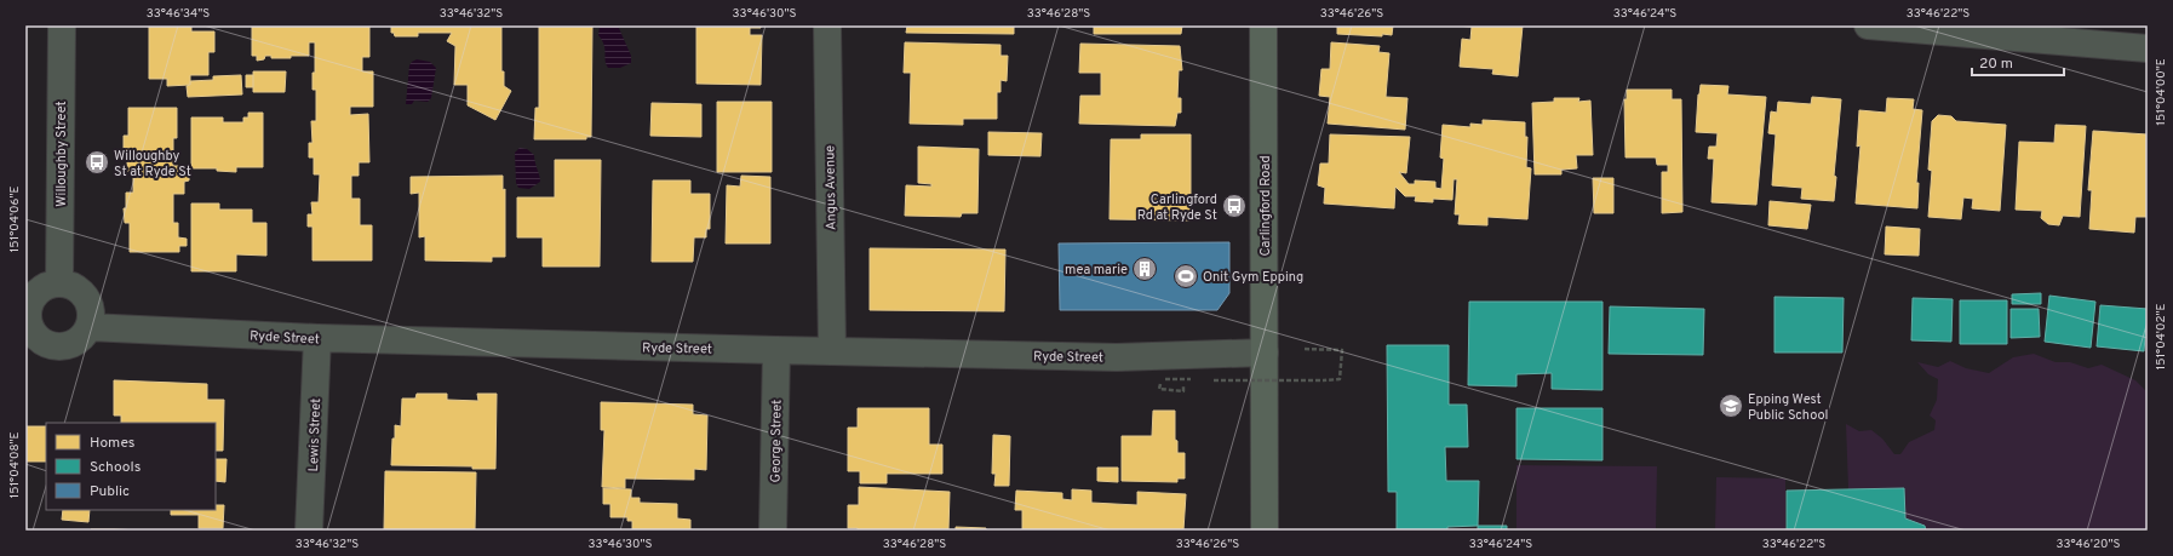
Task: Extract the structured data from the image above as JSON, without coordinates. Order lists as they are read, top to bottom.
{
  "streets": {
    "main road": ["Carlingford Road"],
    "street": [
      "Willoughby Street",
      "Angus Avenue",
      "Ryde Street",
      "Lewis Street",
      "George Street"
    ]
  },
  "crossings": [
    ["Willoughby Street", "Ryde Street"],
    ["Angus Avenue", "Ryde Street"],
    ["Carlingford Road", "Ryde Street"],
    ["Ryde Street", "Lewis Street"],
    ["Ryde Street", "George Street"]
  ],
  "places": {
    "bus stop": ["Willoughby St at Ryde St", "Carlingford Rd at Ryde St"],
    "building": ["mea marie"],
    "sports": ["Onit Gym Epping"],
    "school or university": ["Epping West Public School"]
  },
  "legend": ["Homes", "Schools", "Public"],
  "scale_bar": "20 m",
  "coordinates": [
    "33°46'34\"S",
    "33°46'32\"S",
    "33°46'30\"S",
    "33°46'28\"S",
    "33°46'26\"S",
    "33°46'24\"S",
    "33°46'22\"S",
    "151°04'00\"E",
    "151°04'06\"E",
    "151°04'02\"E",
    "151°04'08\"E",
    "33°46'20\"S"
  ]
}
